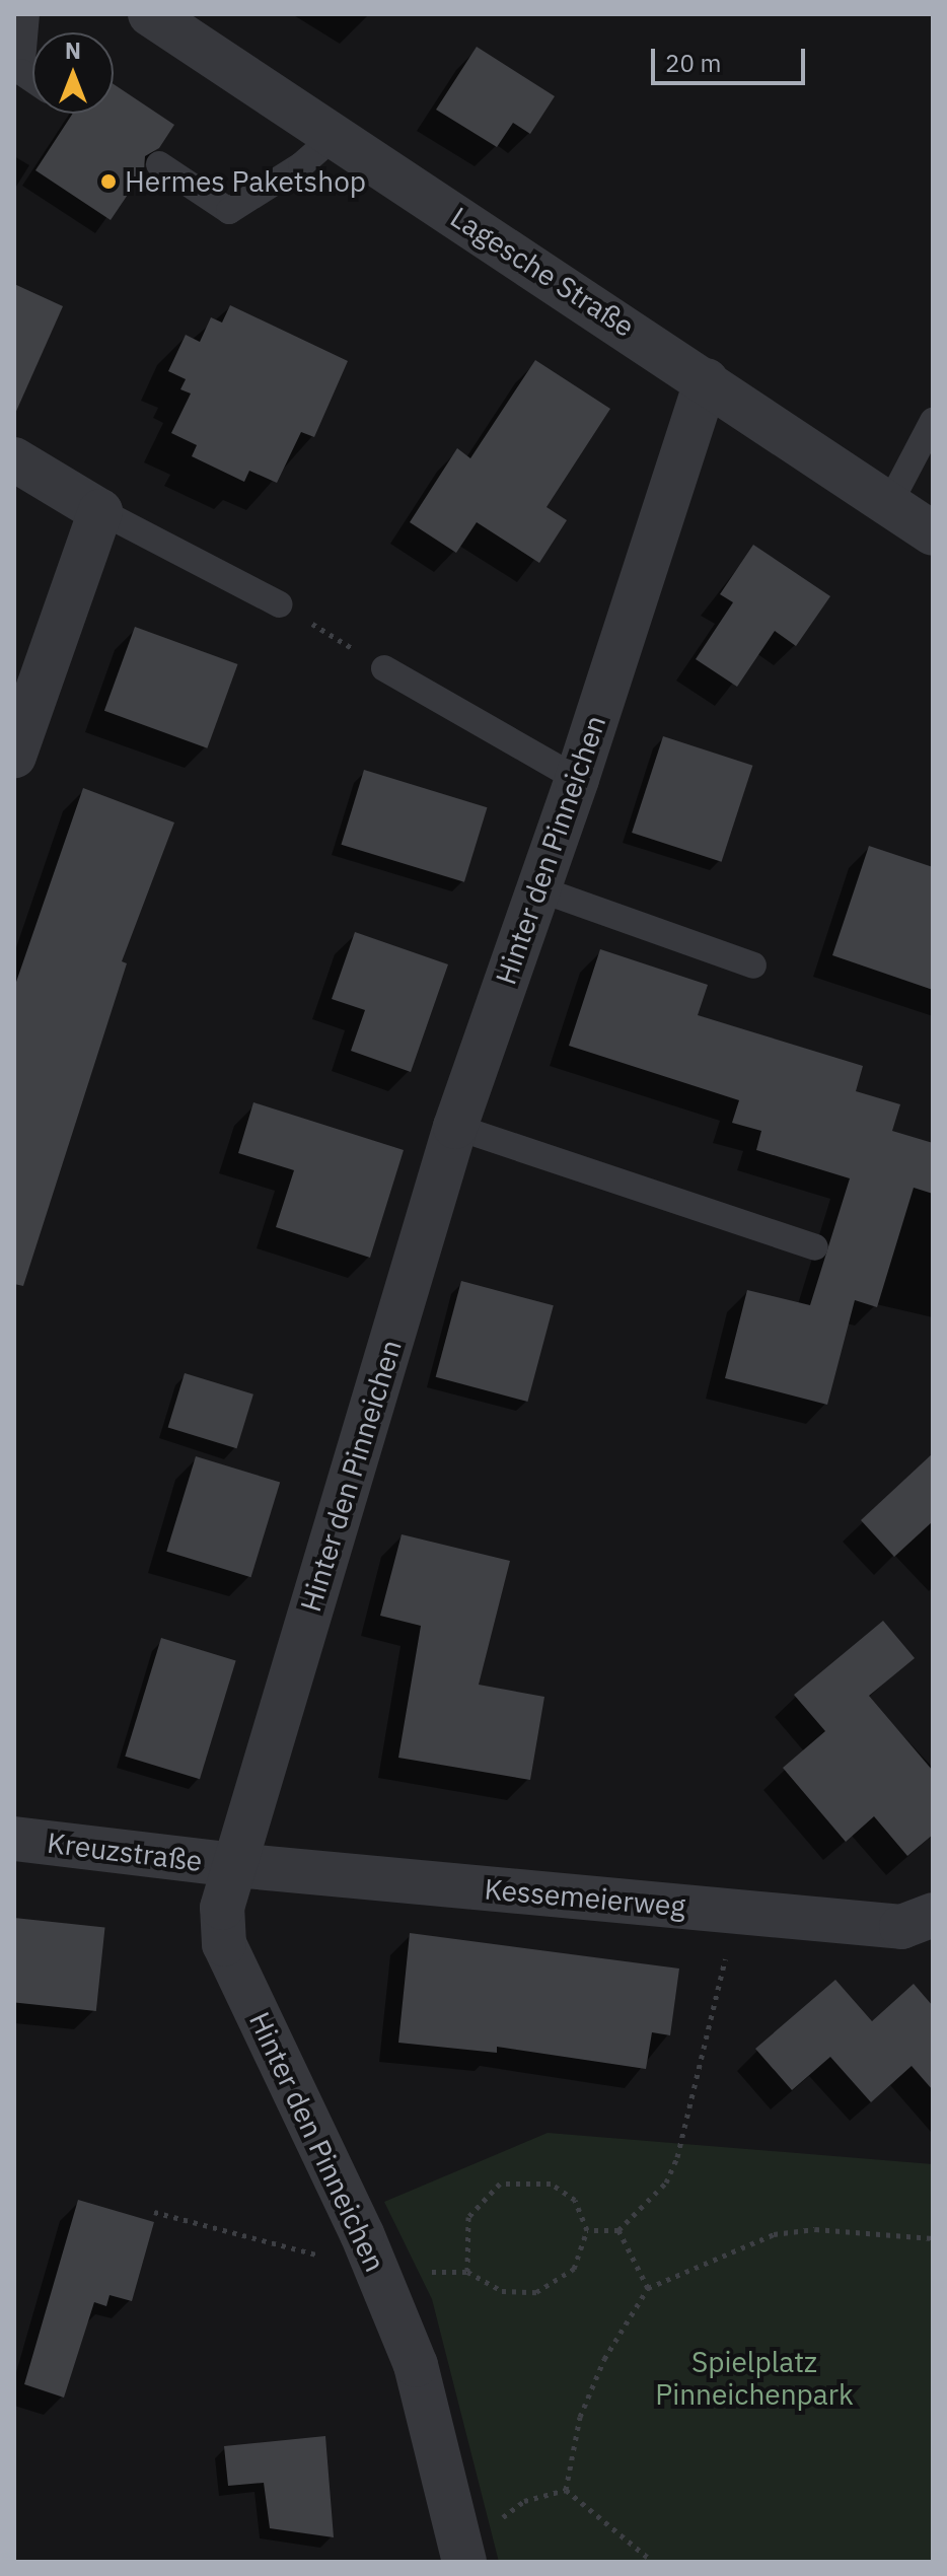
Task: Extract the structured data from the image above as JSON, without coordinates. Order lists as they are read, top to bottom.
{
  "streets": {
    "street": [
      "Lagesche Straße",
      "Hinter den Pinneichen",
      "Kreuzstraße",
      "Kessemeierweg"
    ]
  },
  "crossings": [
    ["Lagesche Straße", "Hinter den Pinneichen"],
    ["Hinter den Pinneichen", "Kreuzstraße"],
    ["Hinter den Pinneichen", "Kessemeierweg"],
    ["Kreuzstraße", "Kessemeierweg"]
  ],
  "parks": ["Spielplatz Pinneichenpark"],
  "places": ["Hermes Paketshop"],
  "scale_bar": "20 m",
  "north": "top"
}
